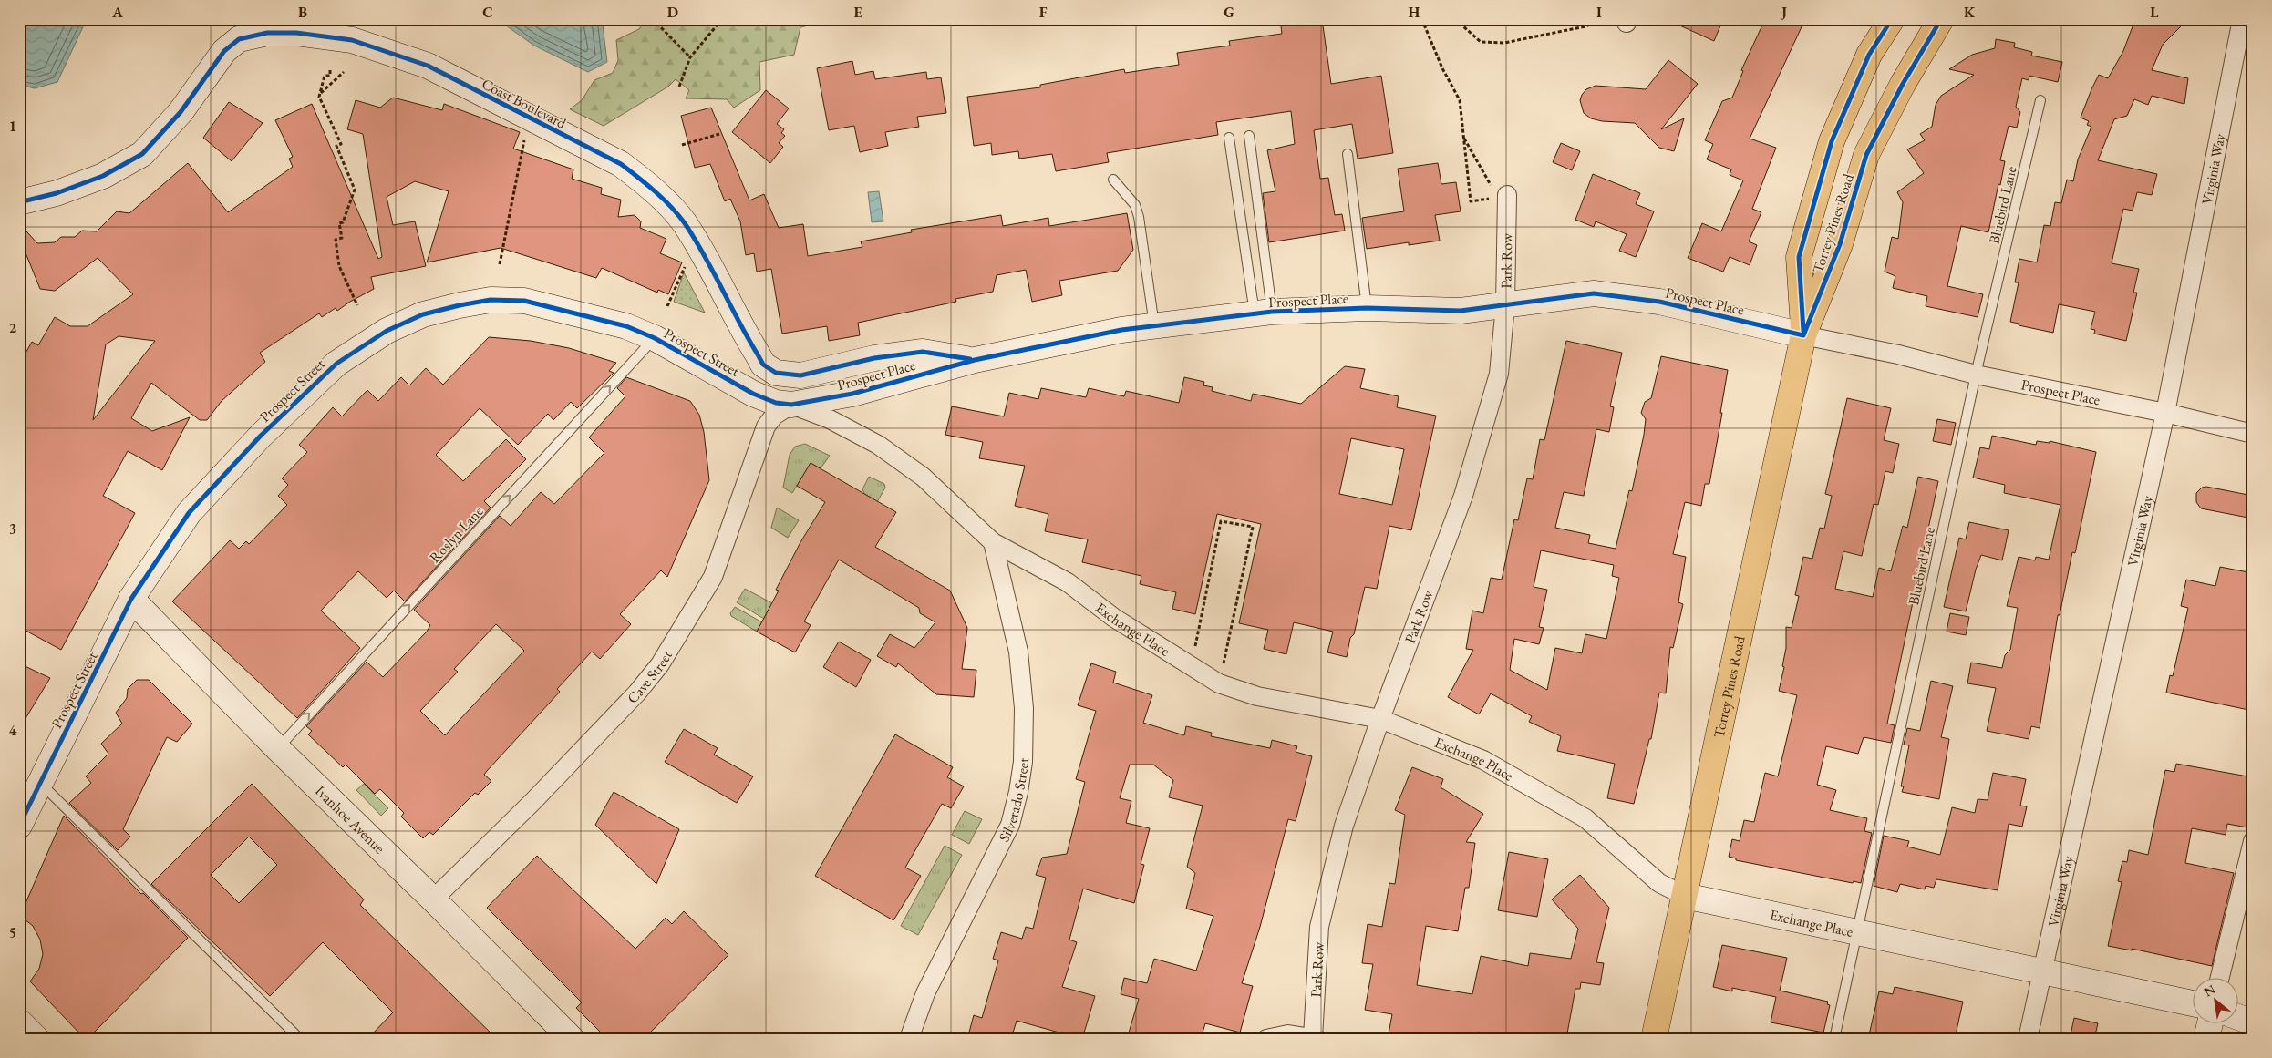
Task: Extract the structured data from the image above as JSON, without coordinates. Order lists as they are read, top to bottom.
{
  "streets": {
    "main road": ["Torrey Pines Road"],
    "street": [
      "Coast Boulevard",
      "Virginia Way",
      "Park Row",
      "Prospect Place",
      "Prospect Street",
      "Exchange Place",
      "Cave Street",
      "Silverado Street",
      "Ivanhoe Avenue"
    ],
    "lane": ["Bluebird Lane", "Roslyn Lane"]
  },
  "crossings": [
    ["Coast Boulevard", "Prospect Place"],
    ["Virginia Way", "Prospect Place"],
    ["Virginia Way", "Exchange Place"],
    ["Bluebird Lane", "Prospect Place"],
    ["Bluebird Lane", "Exchange Place"],
    ["Torrey Pines Road", "Prospect Place"],
    ["Torrey Pines Road", "Exchange Place"],
    ["Park Row", "Prospect Place"],
    ["Park Row", "Exchange Place"],
    ["Prospect Place", "Prospect Street"],
    ["Prospect Place", "Exchange Place"],
    ["Prospect Place", "Cave Street"],
    ["Prospect Street", "Roslyn Lane"],
    ["Prospect Street", "Exchange Place"],
    ["Prospect Street", "Cave Street"],
    ["Prospect Street", "Ivanhoe Avenue"],
    ["Roslyn Lane", "Ivanhoe Avenue"],
    ["Exchange Place", "Cave Street"],
    ["Exchange Place", "Silverado Street"],
    ["Cave Street", "Ivanhoe Avenue"]
  ],
  "one_way": ["Roslyn Lane"],
  "north": "top left",
  "grid": {
    "columns": [
      "A",
      "B",
      "C",
      "D",
      "E",
      "F",
      "G",
      "H",
      "I",
      "J",
      "K",
      "L"
    ],
    "rows": [
      "1",
      "2",
      "3",
      "4",
      "5"
    ]
  }
}
